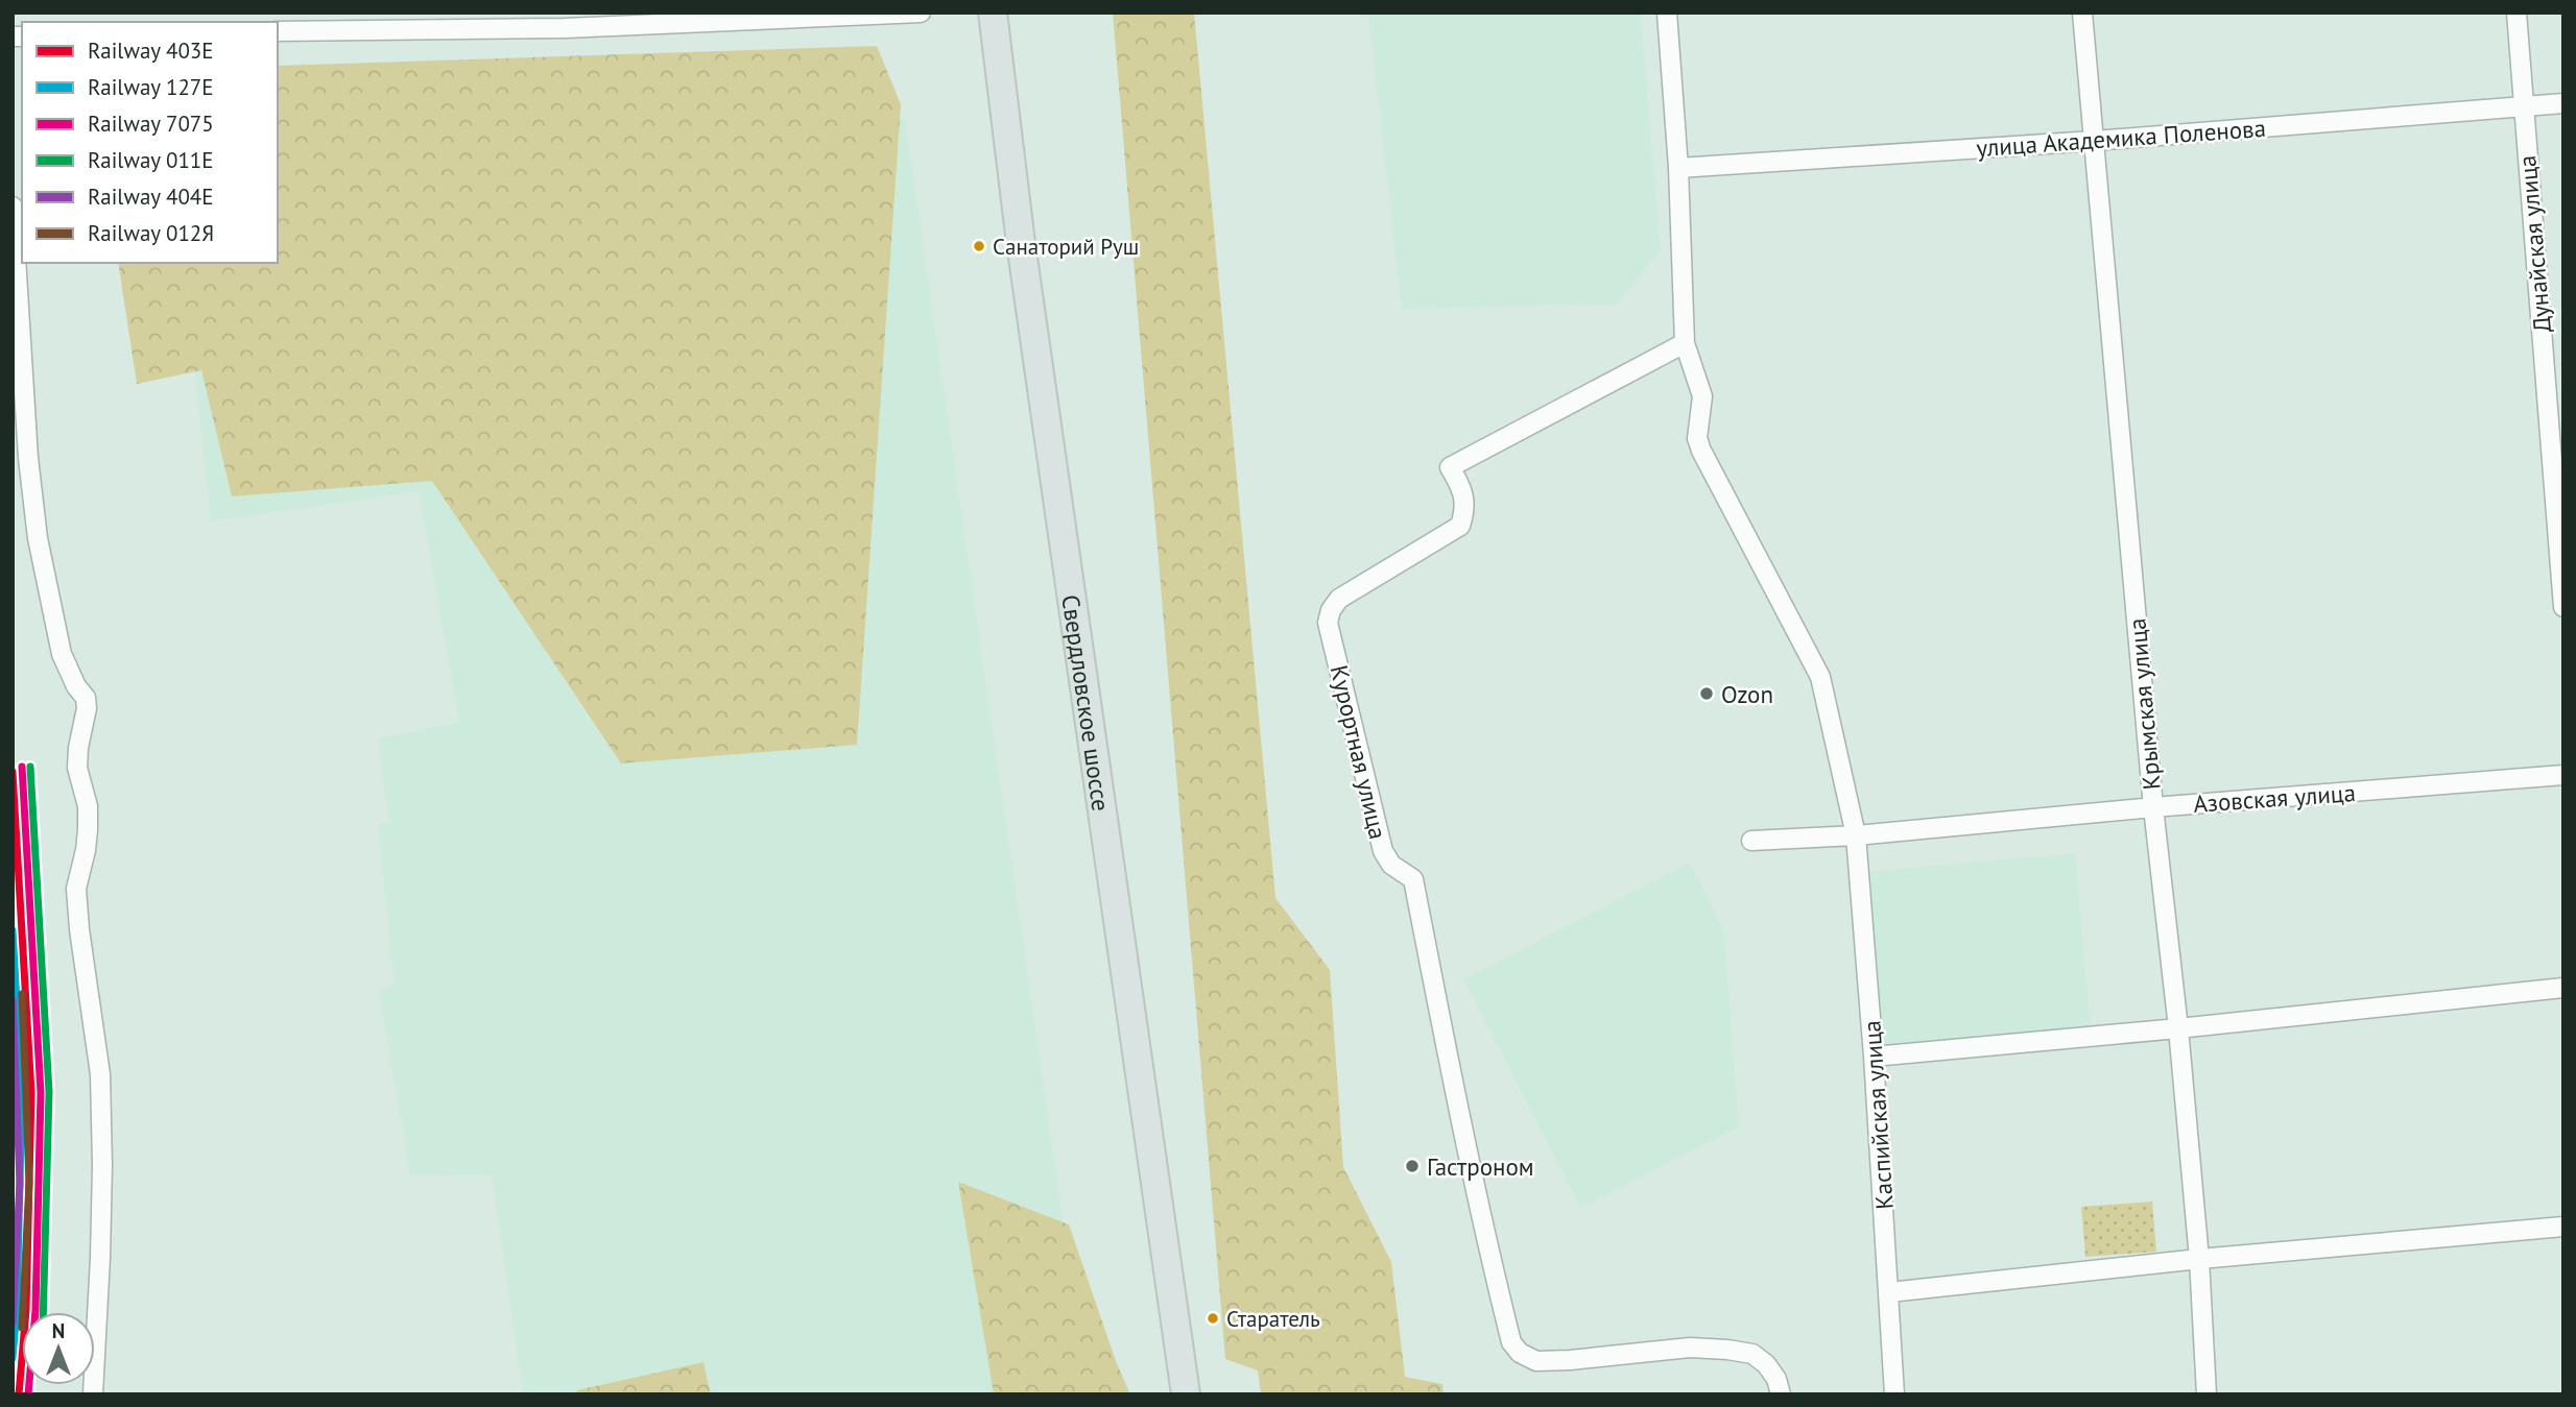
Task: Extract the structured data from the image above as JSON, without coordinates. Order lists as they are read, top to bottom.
{
  "streets": {
    "main road": ["Свердловское шоссе"],
    "street": [
      "улица Академика Поленова",
      "Дунайская улица",
      "Крымская улица",
      "Курортная улица",
      "Азовская улица",
      "Каспийская улица"
    ]
  },
  "crossings": [
    ["улица Академика Поленова", "Дунайская улица"],
    ["улица Академика Поленова", "Крымская улица"],
    ["улица Академика Поленова", "Каспийская улица"],
    ["Крымская улица", "Азовская улица"],
    ["Курортная улица", "Каспийская улица"],
    ["Азовская улица", "Каспийская улица"]
  ],
  "places": [
    "Санаторий Руш",
    "Ozon",
    "Гастроном",
    "Старатель"
  ],
  "lines": [
    "rail line 7075",
    "rail line 011Е",
    "rail line 403Е",
    "rail line 127Е",
    "rail line 012Я",
    "rail line 404Е"
  ],
  "legend": [
    "Railway 403Е",
    "Railway 127Е",
    "Railway 7075",
    "Railway 011Е",
    "Railway 404Е",
    "Railway 012Я"
  ],
  "north": "top"
}
